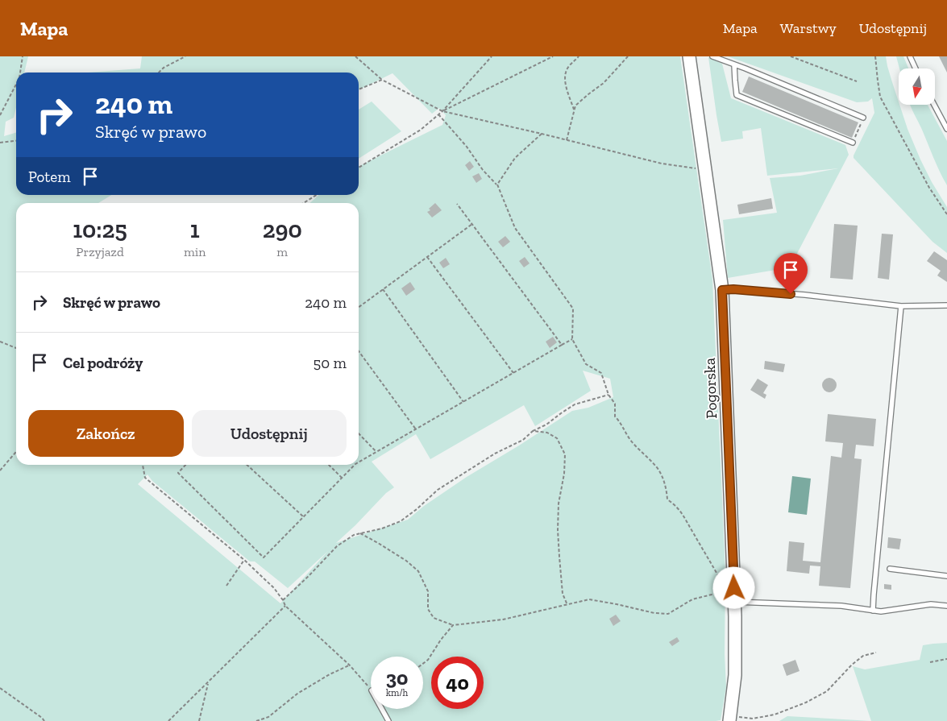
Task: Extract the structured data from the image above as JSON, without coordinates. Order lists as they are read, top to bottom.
{
  "streets": {
    "street": ["Pogorska"]
  },
  "north": "bottom",
  "page": {
    "header": "Mapa",
    "nav": ["Mapa", "Warstwy", "Udostępnij"],
    "turn": ["240 m", "Skręć w prawo"],
    "then": "Potem",
    "eta": [
      "10:25",
      "Przyjazd",
      "1",
      "min",
      "290",
      "m"
    ],
    "list": [
      {
        "name": "Skręć w prawo",
        "value": "240 m"
      },
      {
        "name": "Cel podróży",
        "value": "50 m"
      }
    ],
    "buttons": ["Zakończ", "Udostępnij"],
    "speed": "30 km/h",
    "limit": "40"
  }
}
